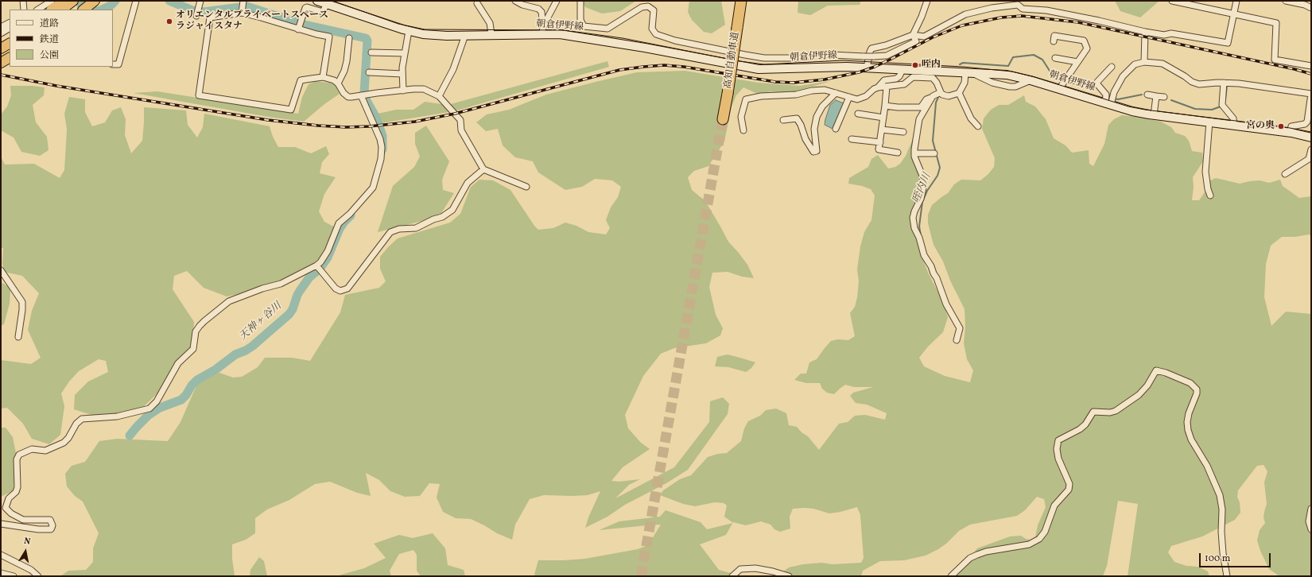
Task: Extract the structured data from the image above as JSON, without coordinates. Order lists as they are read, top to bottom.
{
  "streets": {
    "highway": ["高知自動車道"],
    "main road": ["朝倉伊野線"]
  },
  "water": ["咥内川", "天神ヶ谷川"],
  "places": ["オリエンタルプライベートスペース ラジャイスタナ", "咥内", "宮の奥"],
  "legend": ["道路", "鉄道", "公園"],
  "scale_bar": "100 m",
  "north": "top"
}
